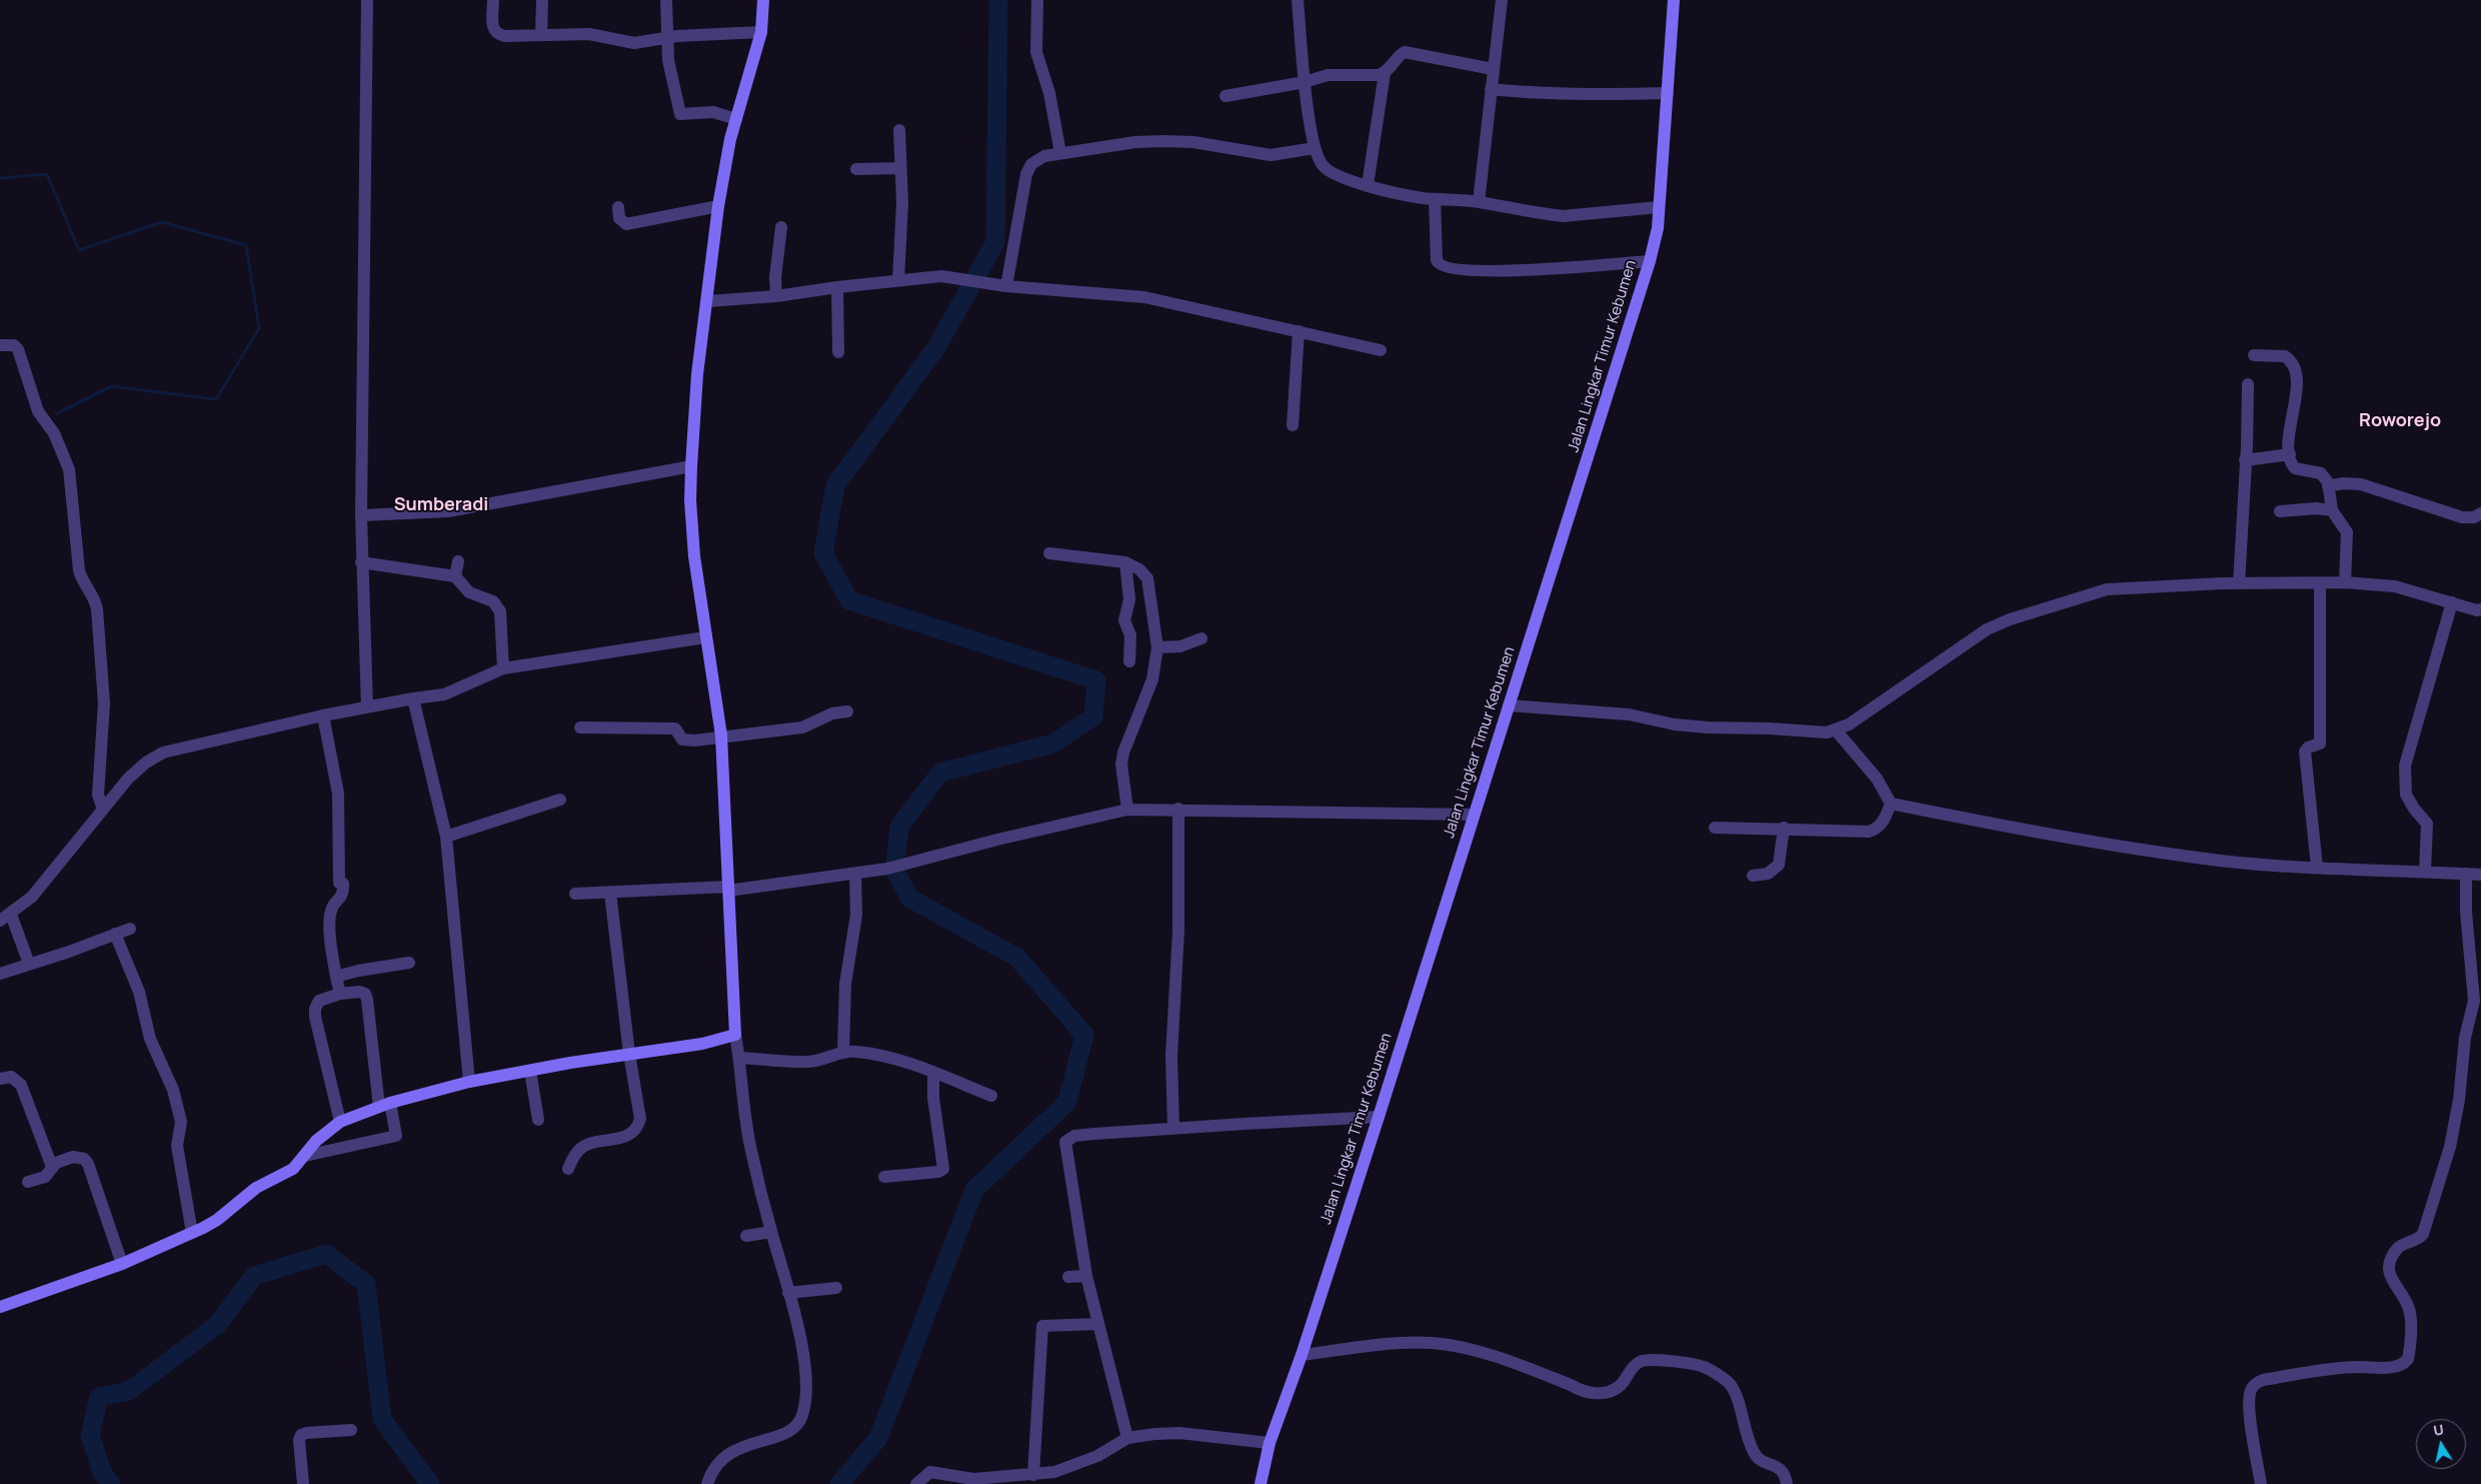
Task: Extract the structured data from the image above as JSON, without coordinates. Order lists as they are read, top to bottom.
{
  "streets": {
    "street": ["Jalan Lingkar Timur Kebumen"]
  },
  "districts": ["Roworejo", "Sumberadi"],
  "north": "top"
}
